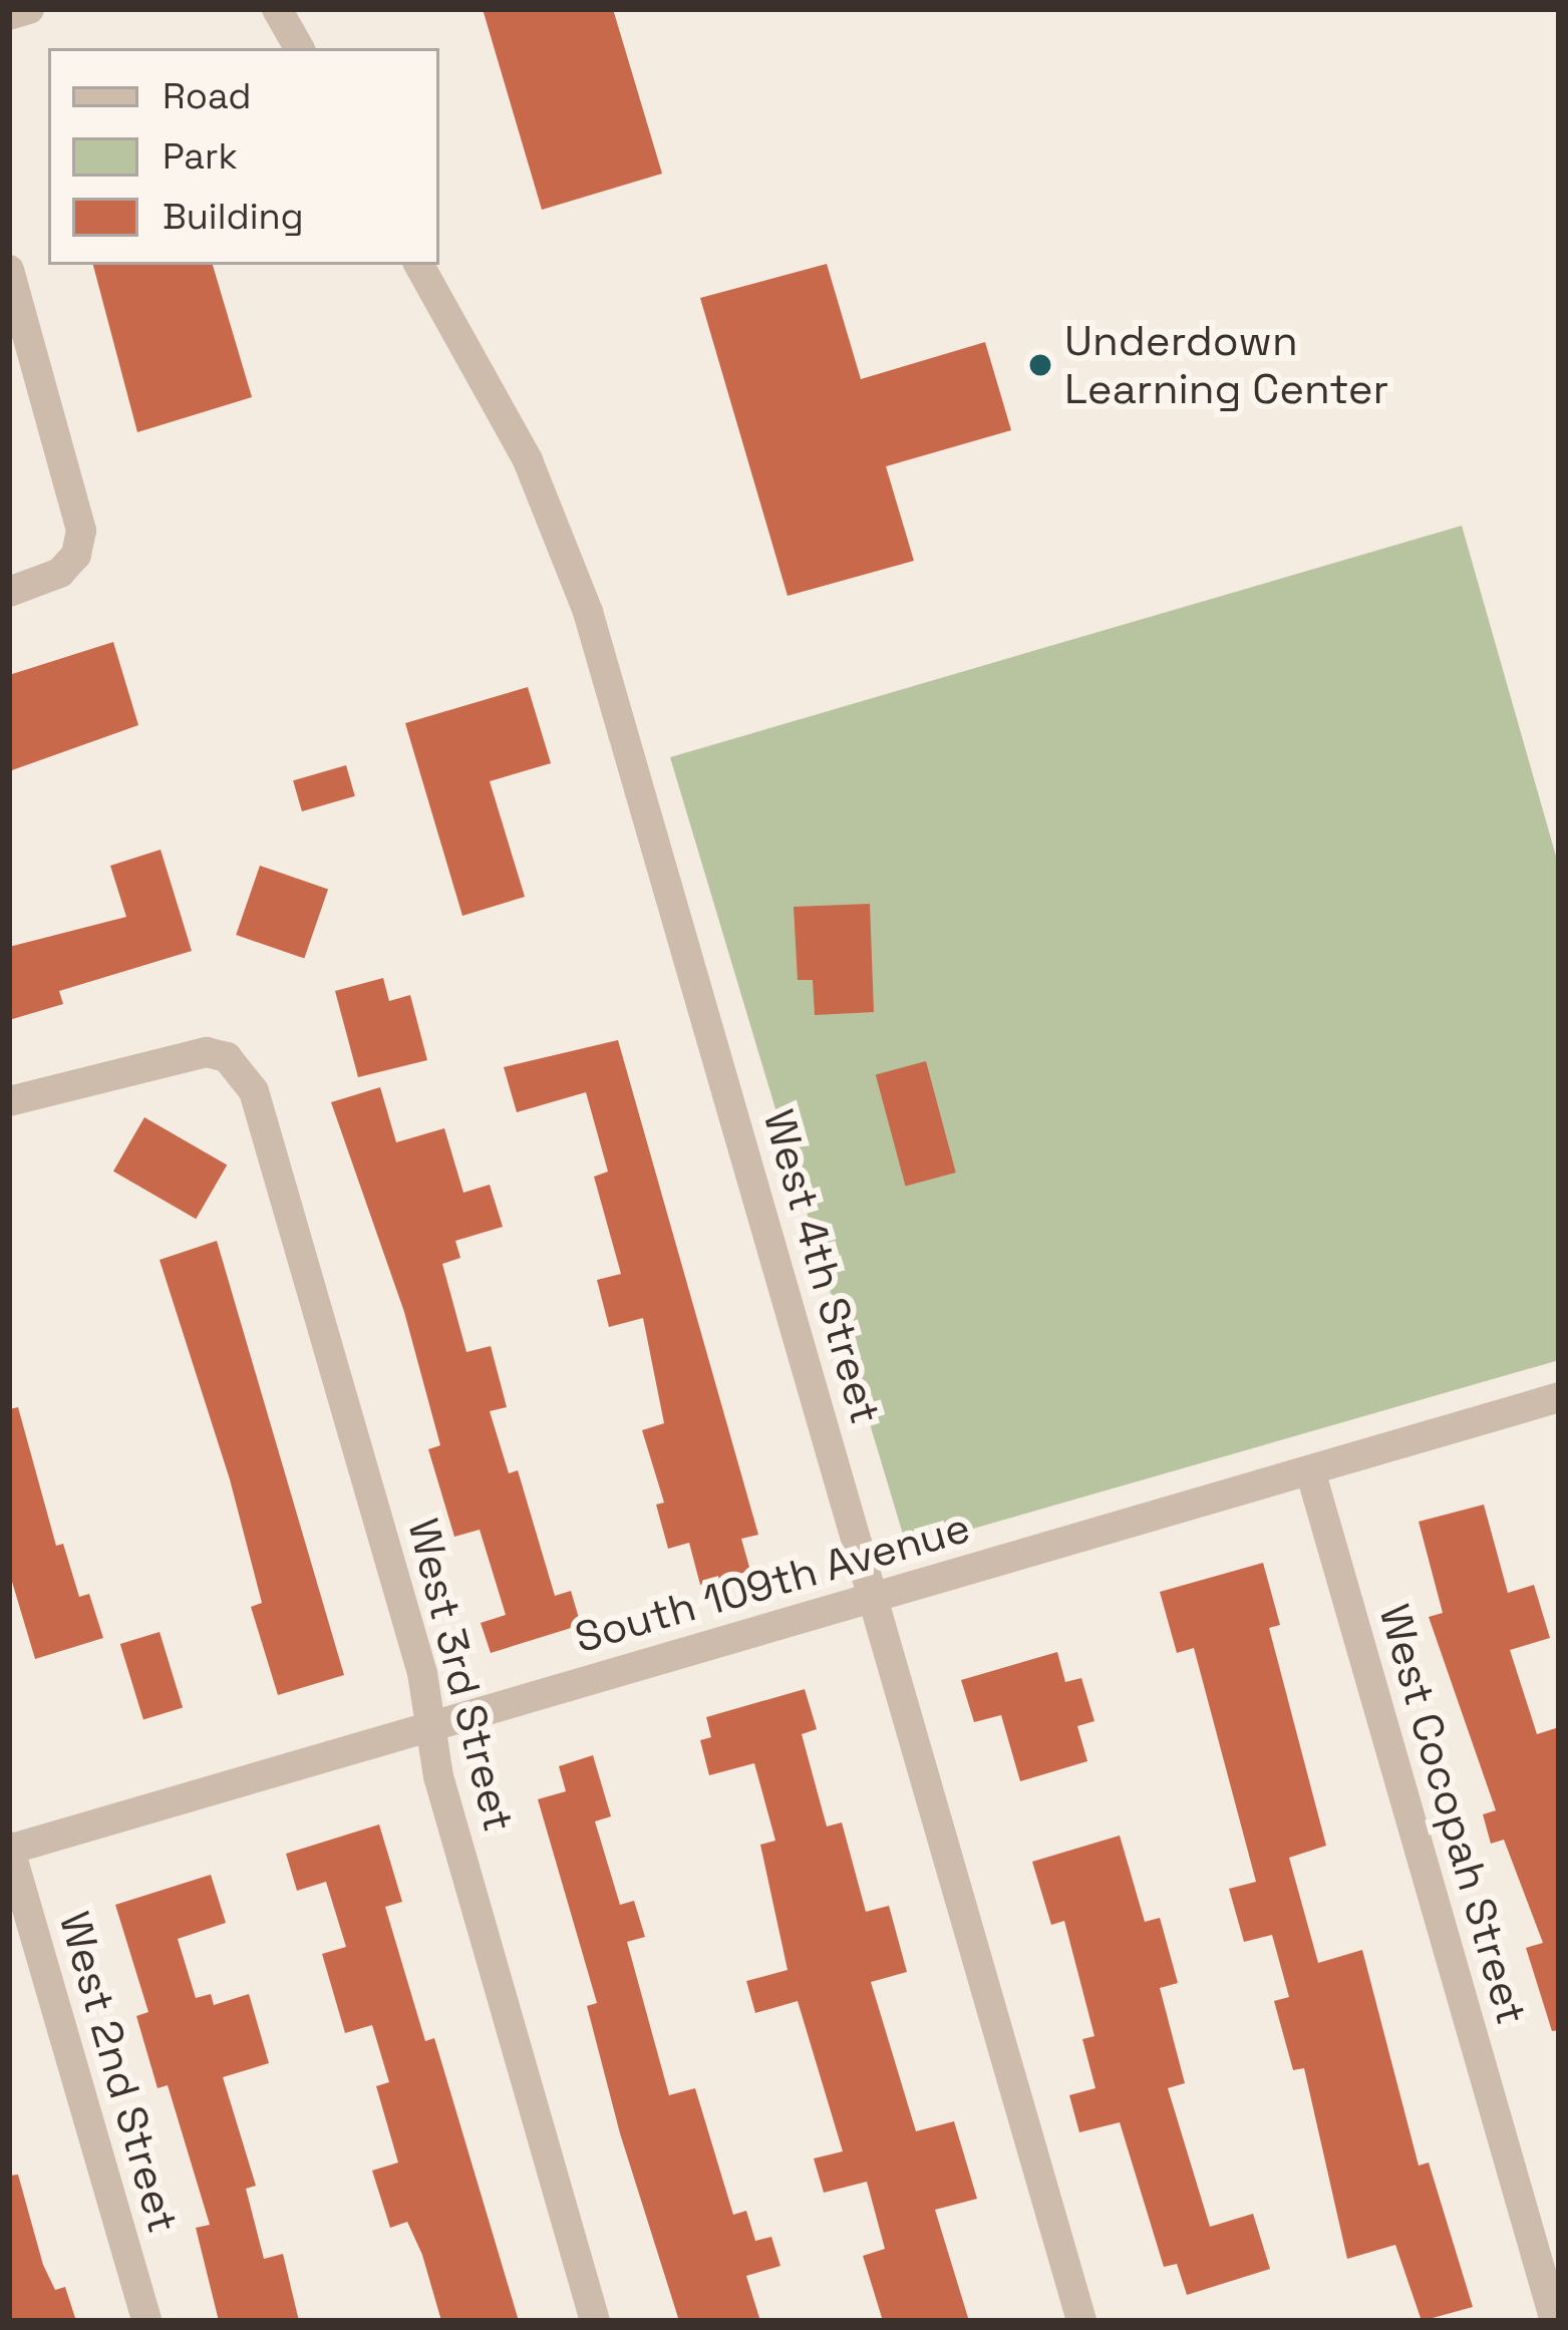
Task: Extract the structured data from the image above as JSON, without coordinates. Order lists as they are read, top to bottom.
{
  "streets": {
    "street": [
      "West 4th Street",
      "South 109th Avenue",
      "West 3rd Street",
      "West Cocopah Street",
      "West 2nd Street"
    ]
  },
  "crossings": [
    ["West 4th Street", "South 109th Avenue"],
    ["South 109th Avenue", "West 3rd Street"],
    ["South 109th Avenue", "West Cocopah Street"],
    ["South 109th Avenue", "West 2nd Street"]
  ],
  "places": ["Underdown Learning Center"],
  "legend": ["Road", "Park", "Building"]
}
